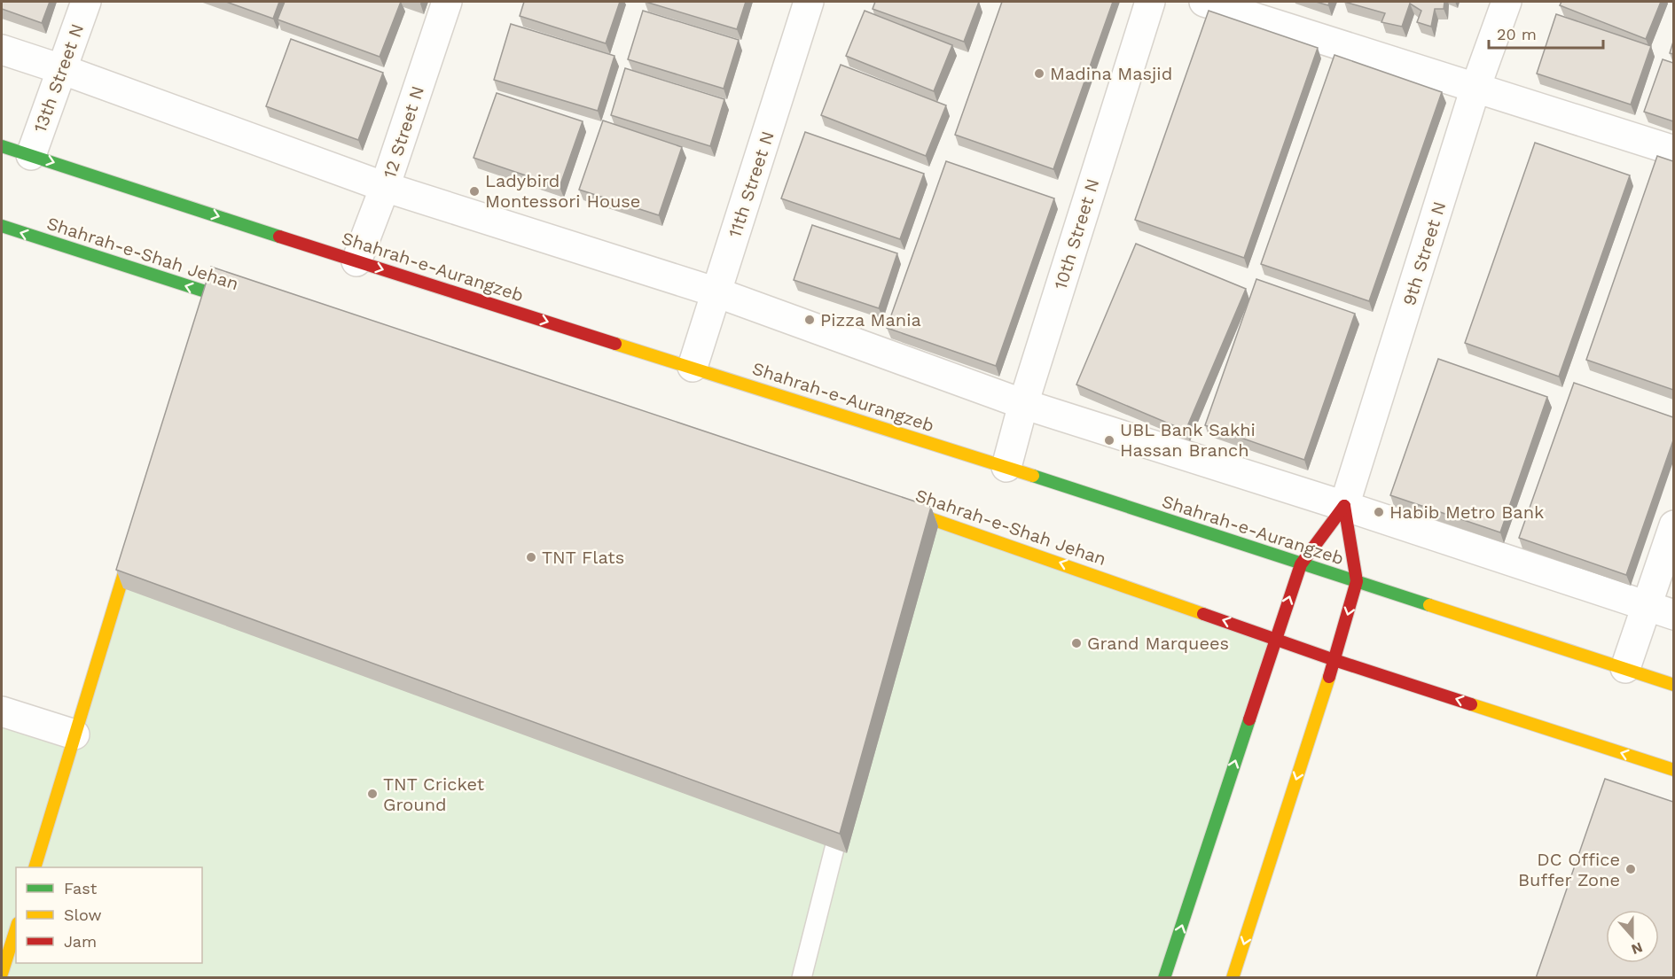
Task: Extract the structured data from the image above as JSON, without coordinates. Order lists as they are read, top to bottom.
{
  "streets": {
    "main road": ["Shahrah-e-Shah Jehan", "Shahrah-e-Aurangzeb"],
    "street": [
      "13th Street N",
      "12 Street N",
      "11th Street N",
      "10th Street N",
      "9th Street N"
    ]
  },
  "crossings": [
    ["13th Street N", "Shahrah-e-Aurangzeb"],
    ["12 Street N", "Shahrah-e-Aurangzeb"],
    ["11th Street N", "Shahrah-e-Aurangzeb"],
    ["10th Street N", "Shahrah-e-Aurangzeb"]
  ],
  "one_way": ["Shahrah-e-Shah Jehan", "Shahrah-e-Aurangzeb"],
  "places": [
    "Madina Masjid",
    "Ladybird Montessori House",
    "Pizza Mania",
    "UBL Bank Sakhi Hassan Branch",
    "Habib Metro Bank",
    "TNT Flats",
    "Grand Marquees",
    "TNT Cricket Ground",
    "DC Office Buffer Zone"
  ],
  "legend": ["Fast", "Slow", "Jam"],
  "scale_bar": "20 m",
  "north": "bottom"
}
